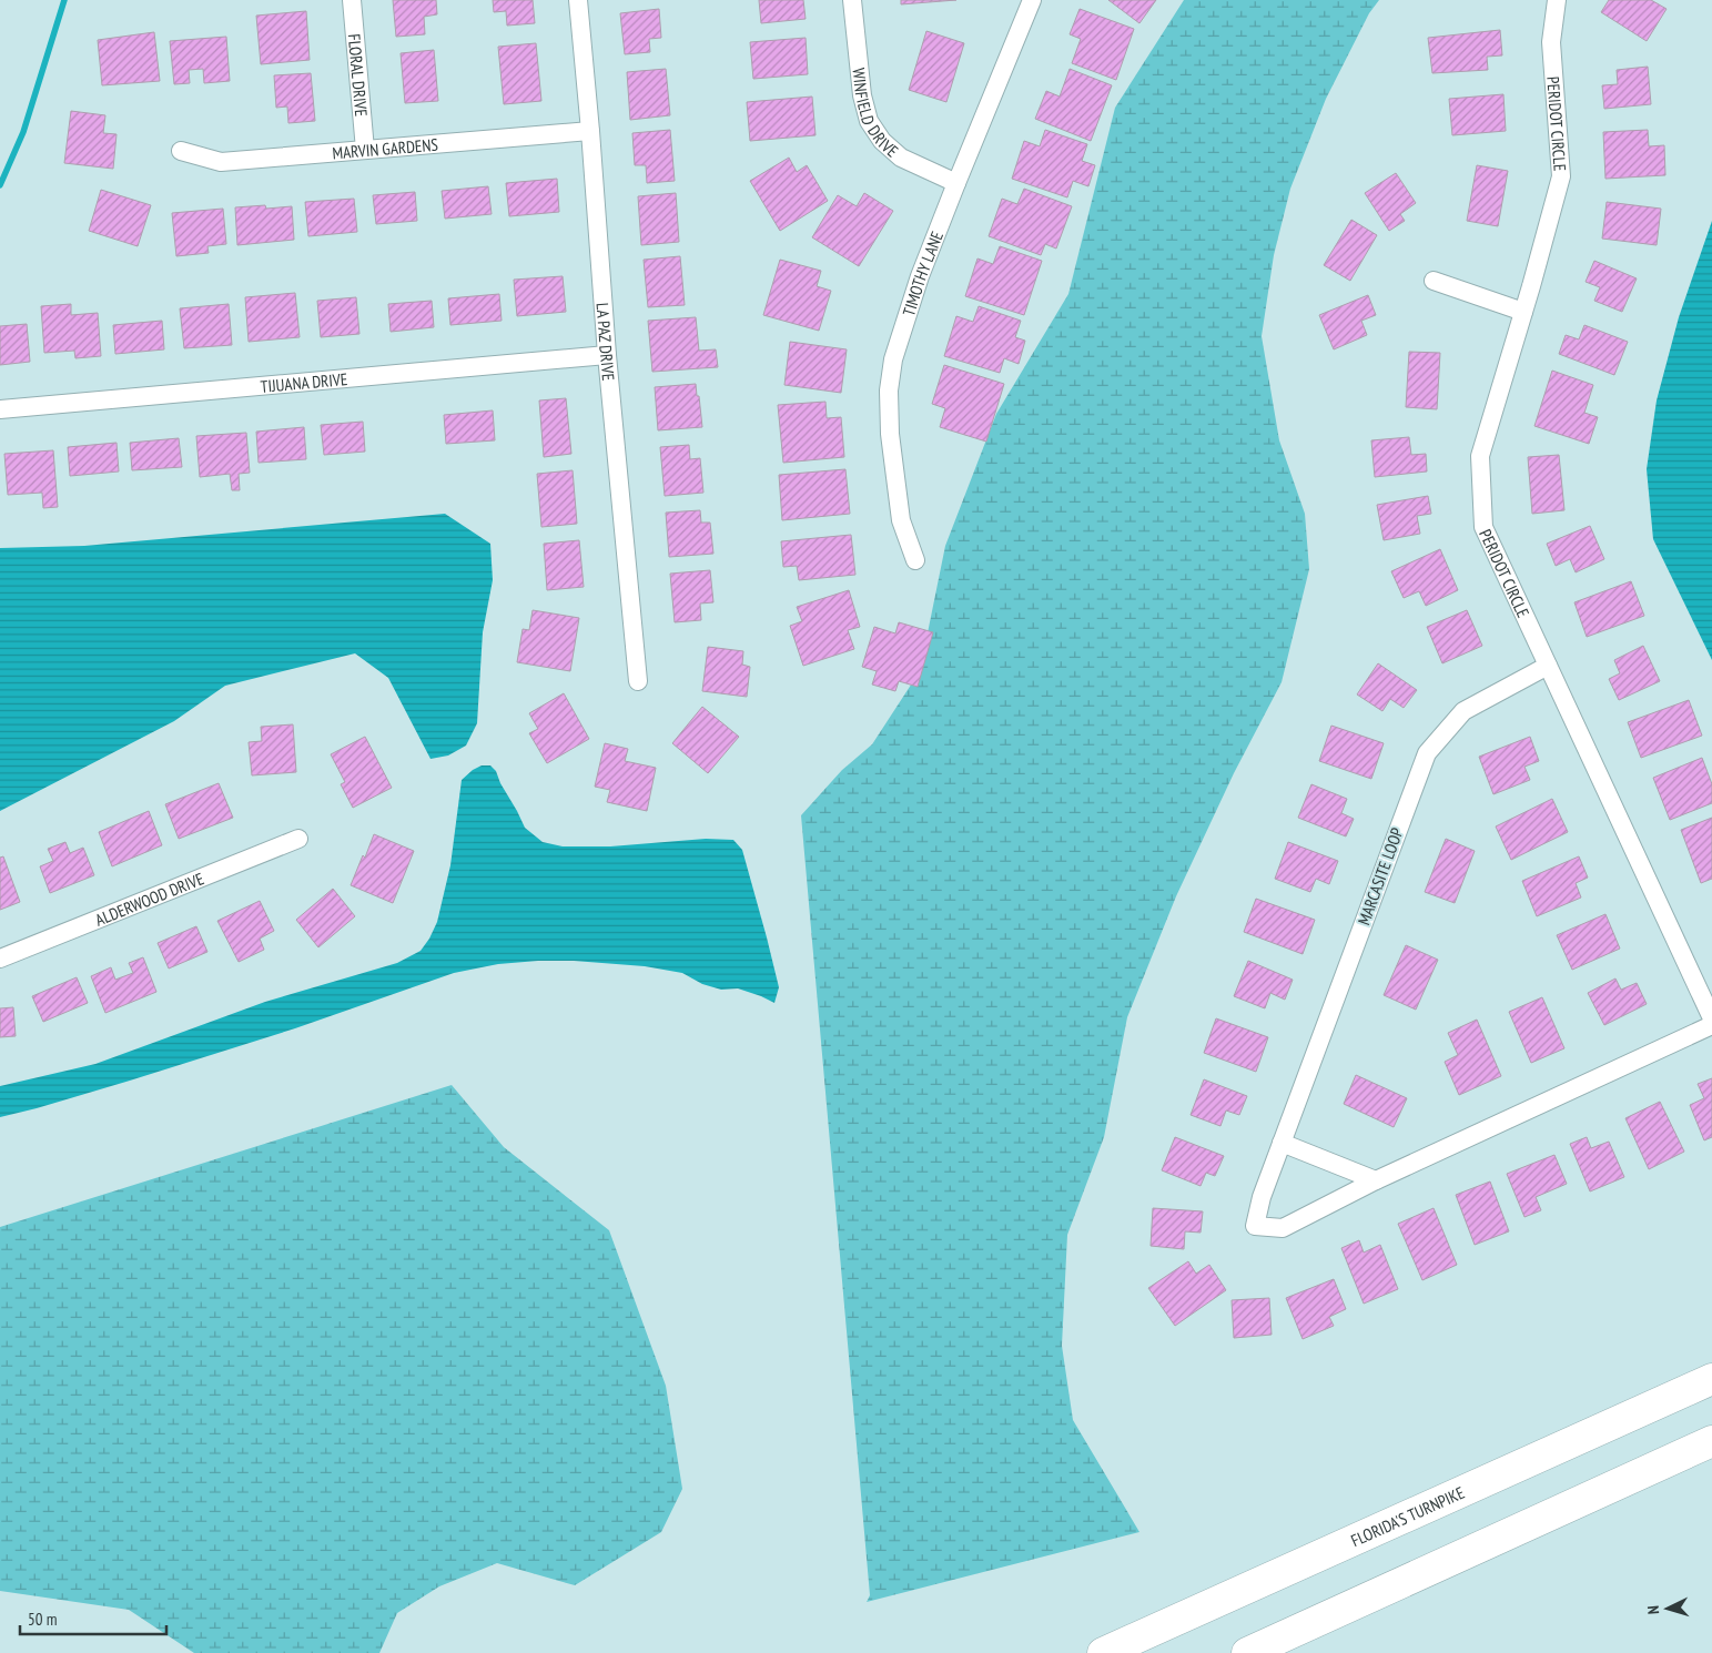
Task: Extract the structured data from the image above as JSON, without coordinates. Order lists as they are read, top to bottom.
{
  "streets": {
    "highway": ["FLORIDA'S TURNPIKE"],
    "street": [
      "FLORAL DRIVE",
      "WINFIELD DRIVE",
      "PERIDOT CIRCLE",
      "MARVIN GARDENS",
      "TIMOTHY LANE",
      "LA PAZ DRIVE",
      "TIJUANA DRIVE",
      "MARCASITE LOOP",
      "ALDERWOOD DRIVE"
    ]
  },
  "crossings": [
    ["FLORAL DRIVE", "MARVIN GARDENS"],
    ["WINFIELD DRIVE", "TIMOTHY LANE"],
    ["PERIDOT CIRCLE", "MARCASITE LOOP"],
    ["MARVIN GARDENS", "LA PAZ DRIVE"],
    ["LA PAZ DRIVE", "TIJUANA DRIVE"]
  ],
  "scale_bar": "50 m",
  "north": "left"
}
